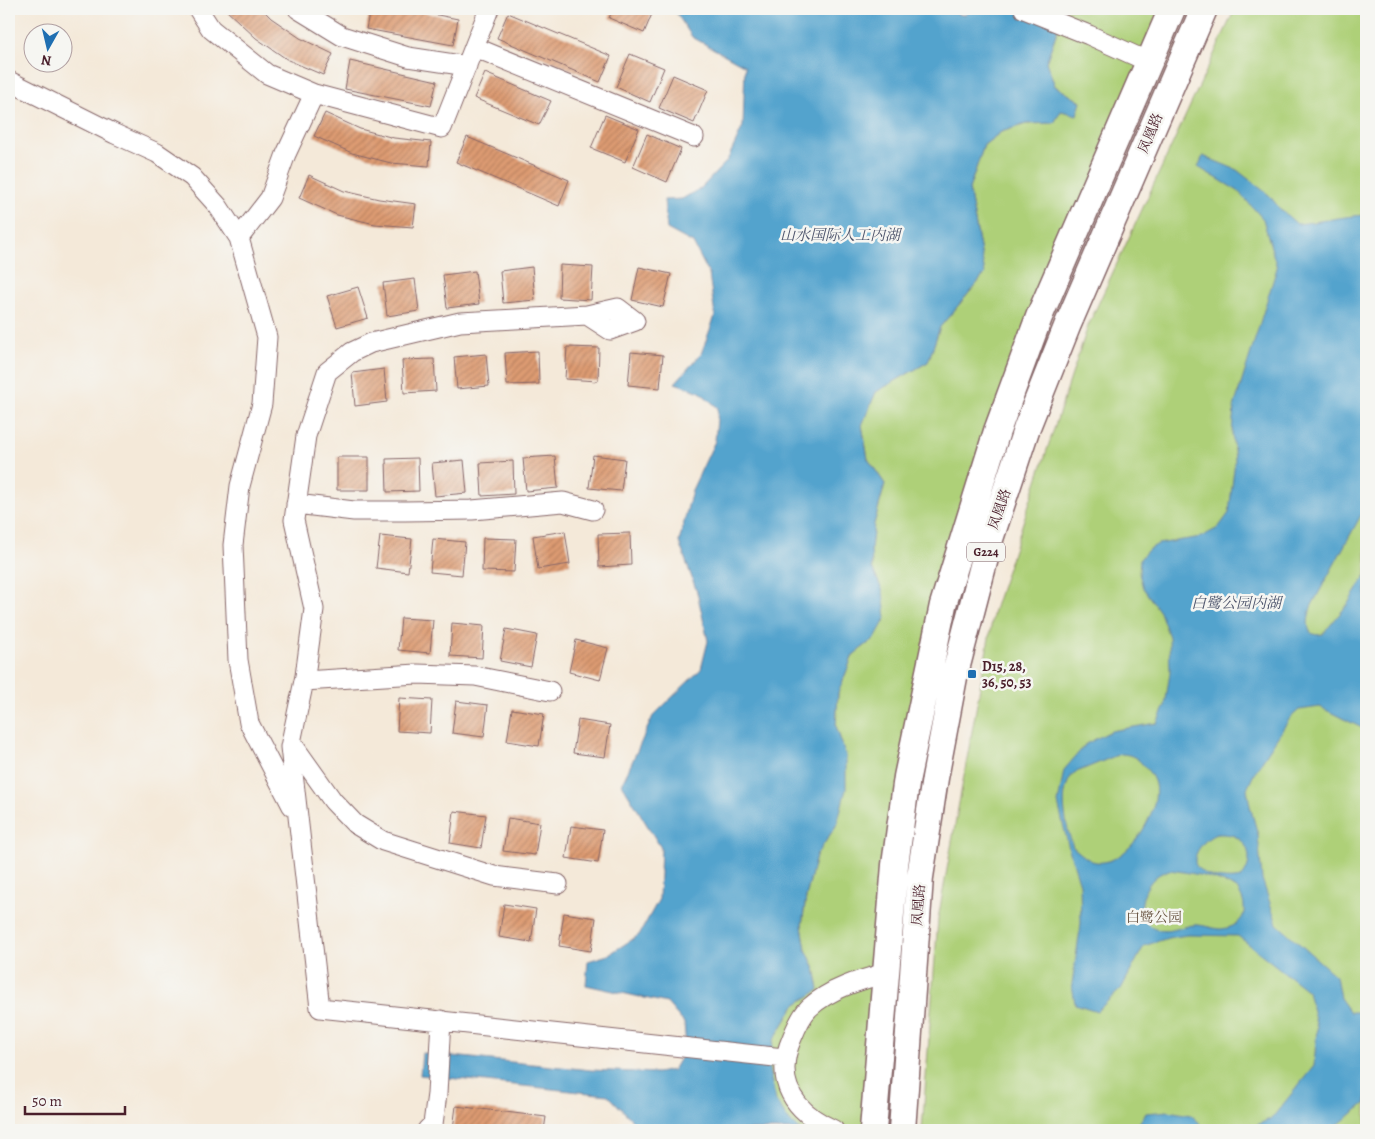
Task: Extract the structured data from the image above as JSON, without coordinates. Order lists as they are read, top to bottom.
{
  "streets": {
    "highway": ["凤凰路", "G224"]
  },
  "water": ["山水国际人工内湖", "白鹭公园内湖"],
  "parks": ["白鹭公园"],
  "places": {
    "transit": ["D15, 28, 36, 50, 53"]
  },
  "scale_bar": "50 m",
  "north": "bottom"
}
